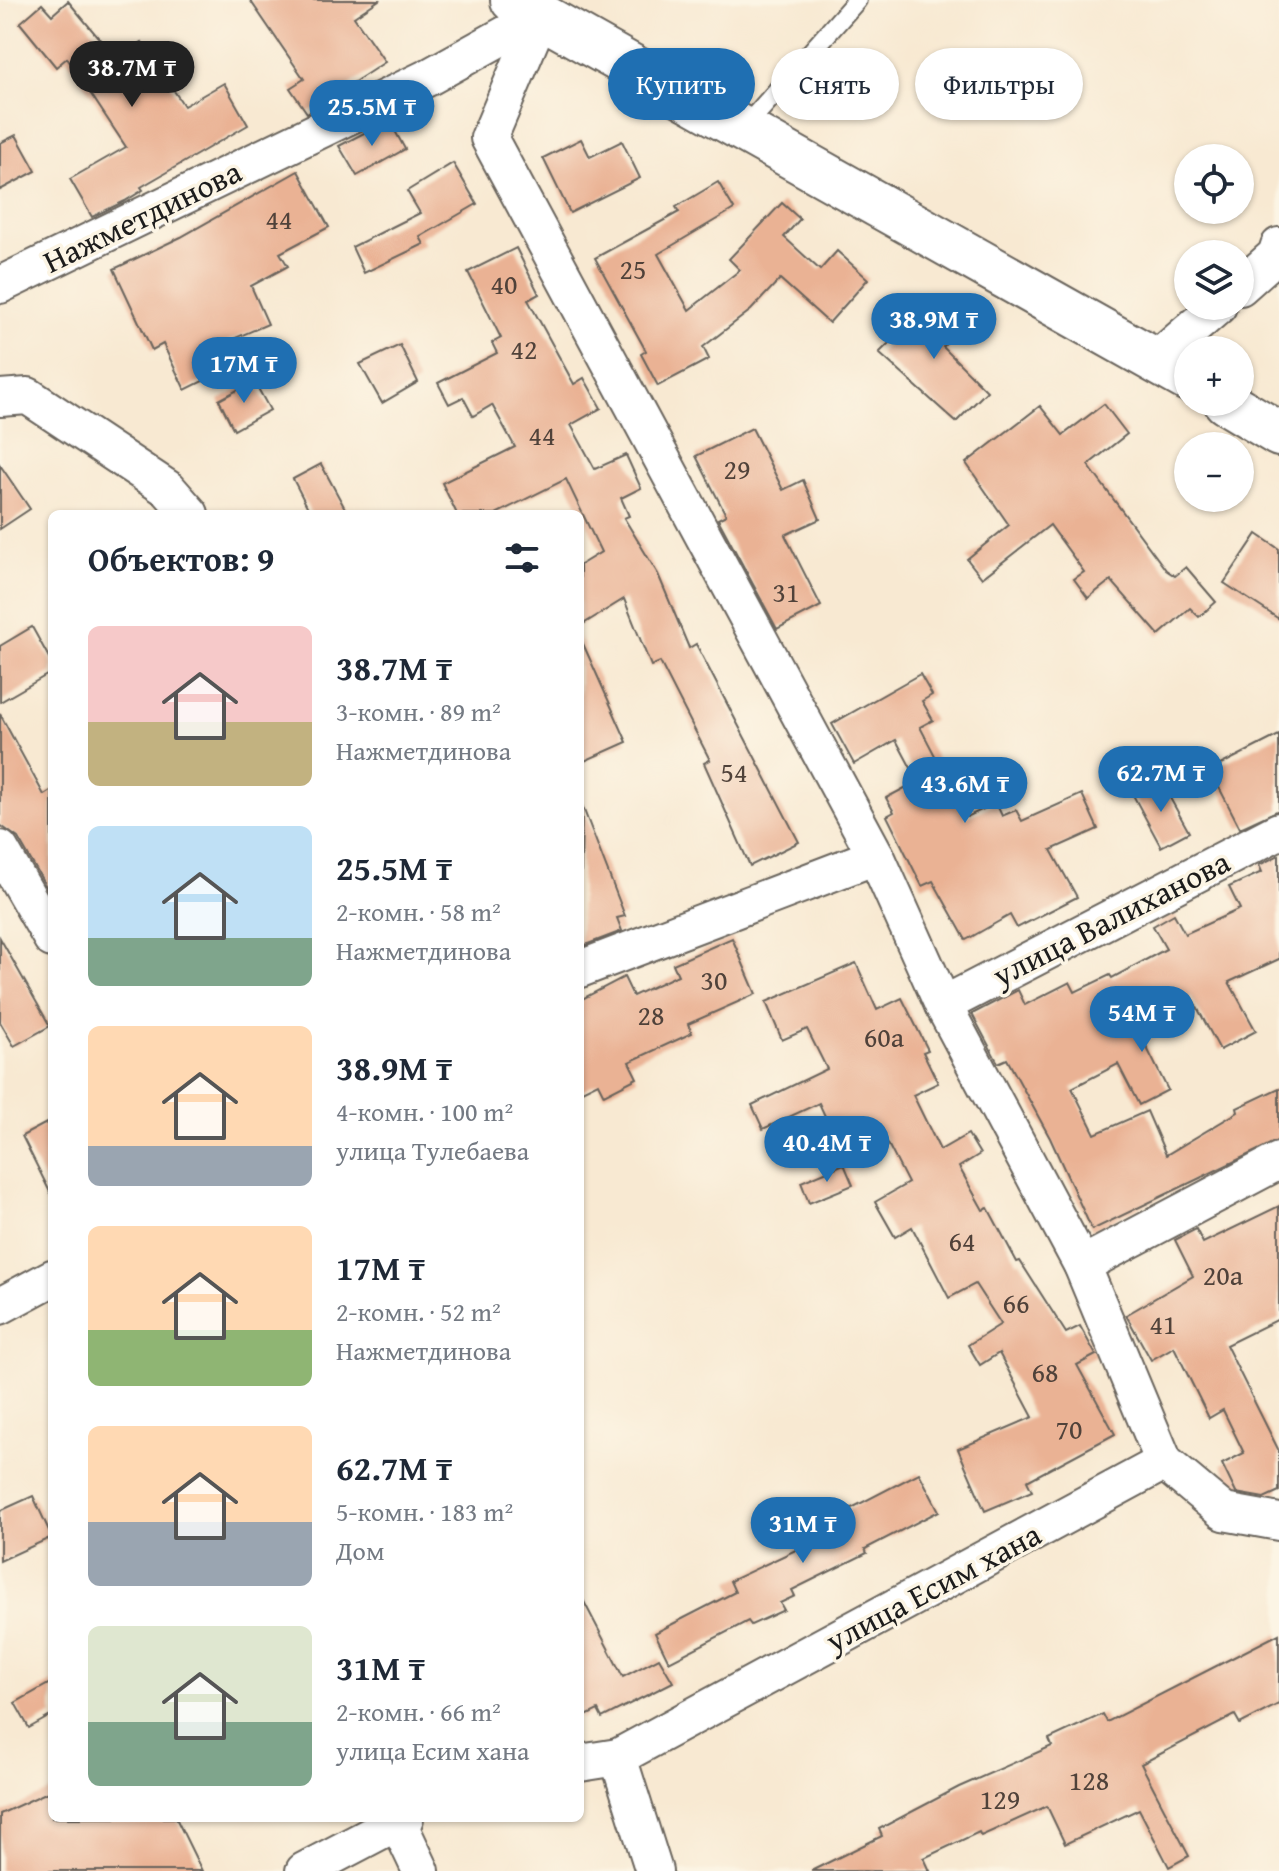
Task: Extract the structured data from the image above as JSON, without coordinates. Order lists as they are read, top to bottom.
{
  "streets": {
    "street": ["Нажметдинова", "улица Валиханова", "улица Есим хана"]
  },
  "house_numbers": [
    "44",
    "25",
    "40",
    "42",
    "44",
    "29",
    "31",
    "54",
    "30",
    "28",
    "60а",
    "64",
    "20а",
    "66",
    "41",
    "68",
    "70",
    "128",
    "129"
  ],
  "page": {
    "price": [
      "38.7M ₸",
      "25.5M ₸",
      "38.9M ₸",
      "17M ₸",
      "62.7M ₸",
      "43.6M ₸",
      "54M ₸",
      "40.4M ₸",
      "31M ₸"
    ],
    "chip": ["Купить", "Снять", "Фильтры"],
    "map_buttons": ["+", "−"],
    "heading": "Объектов: 9",
    "list": [
      {
        "name": "38.7M ₸",
        "note": "3-комн. · 89 m² · Нажметдинова"
      },
      {
        "name": "25.5M ₸",
        "note": "2-комн. · 58 m² · Нажметдинова"
      },
      {
        "name": "38.9M ₸",
        "note": "4-комн. · 100 m² · улица Тулебаева"
      },
      {
        "name": "17M ₸",
        "note": "2-комн. · 52 m² · Нажметдинова"
      },
      {
        "name": "62.7M ₸",
        "note": "5-комн. · 183 m² · Дом"
      },
      {
        "name": "31M ₸",
        "note": "2-комн. · 66 m² · улица Есим хана"
      }
    ]
  }
}
